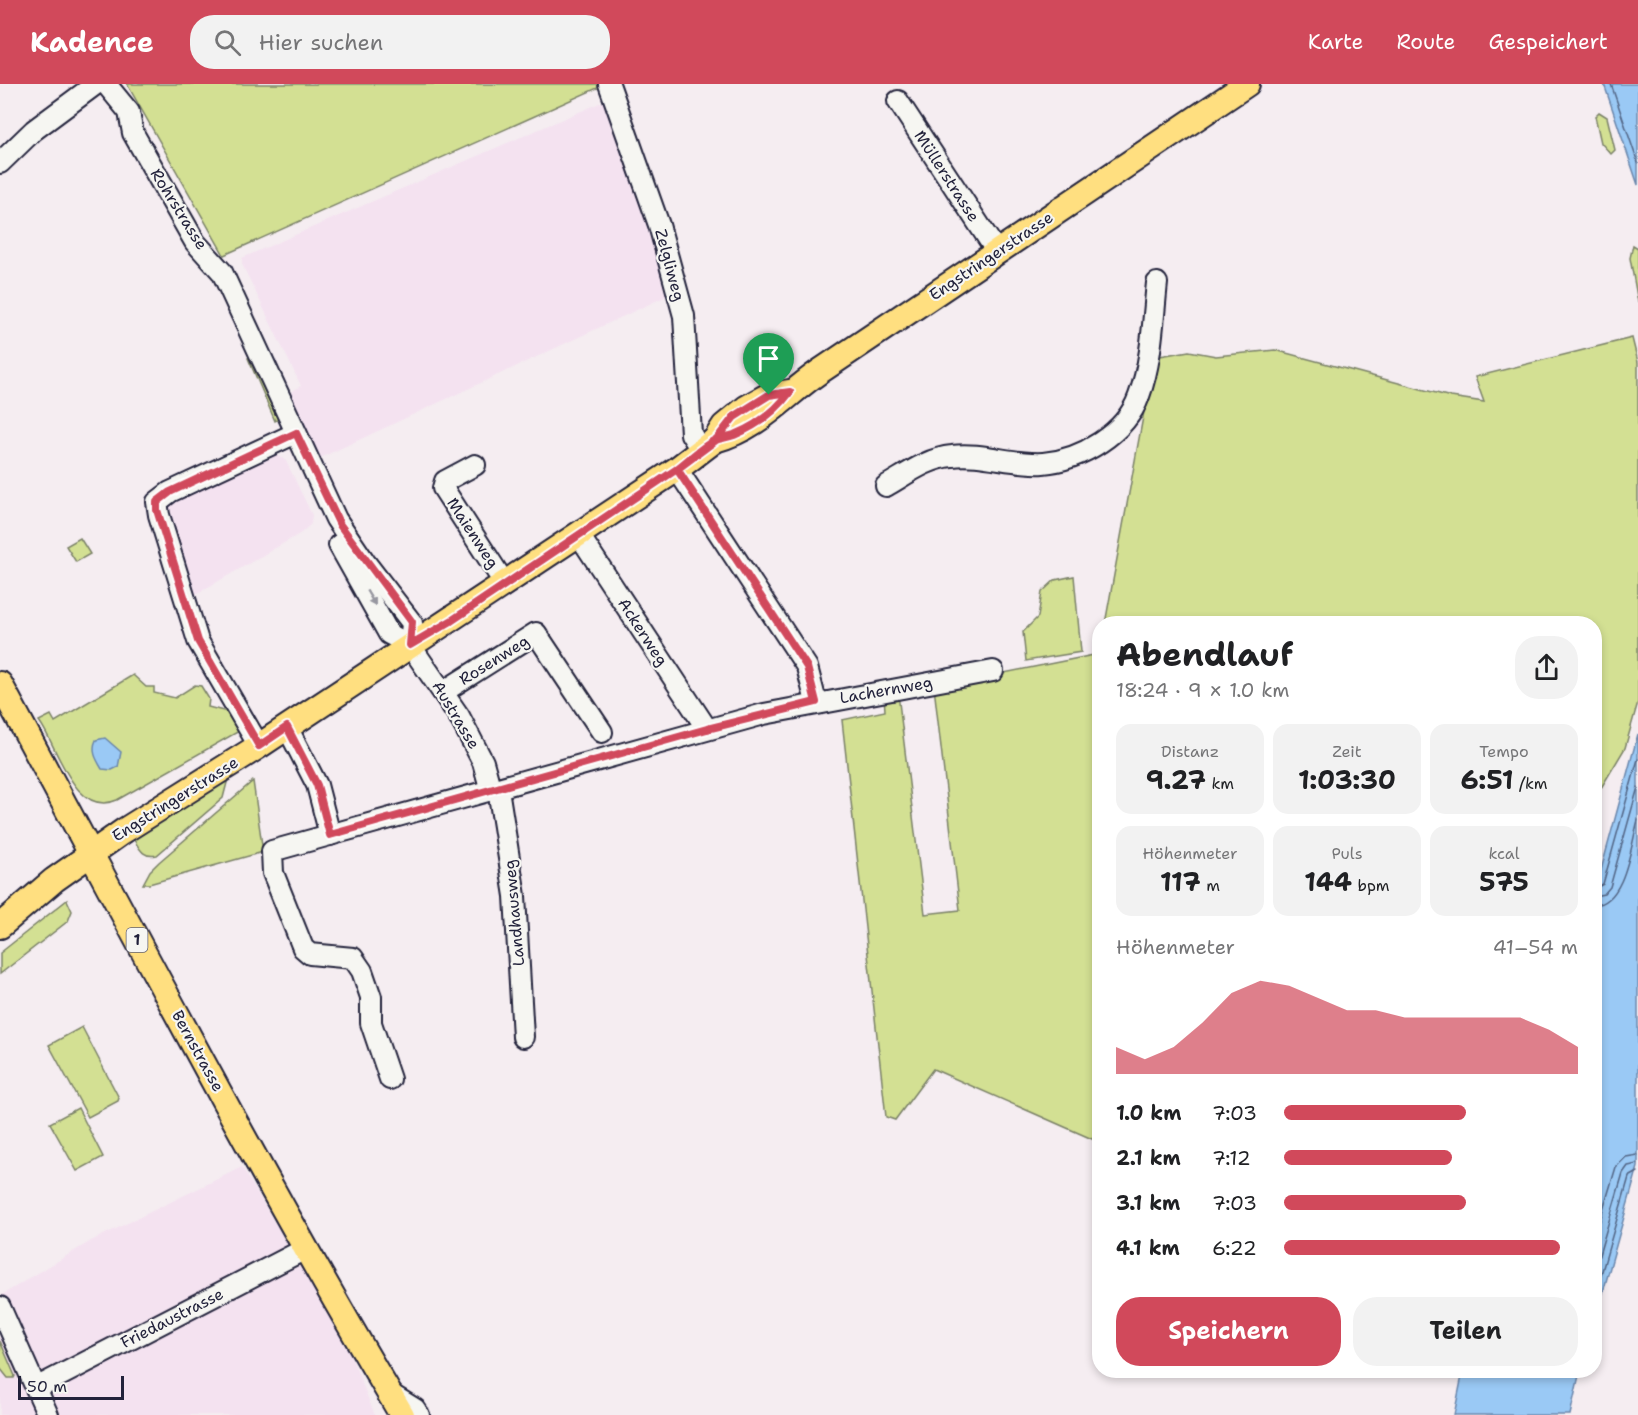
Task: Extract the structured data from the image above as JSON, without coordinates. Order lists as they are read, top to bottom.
{
  "streets": {
    "main road": ["Engstringerstrasse", "1", "Bernstrasse"],
    "street": [
      "Müllerstrasse",
      "Rohrstrasse",
      "Zelgliweg",
      "Maienweg",
      "Ackerweg",
      "Rosenweg",
      "Lachernweg",
      "Austrasse",
      "Landhausweg",
      "Friedaustrasse"
    ]
  },
  "crossings": [
    ["Müllerstrasse", "Engstringerstrasse"],
    ["Rohrstrasse", "Engstringerstrasse"],
    ["Rohrstrasse", "Austrasse"],
    ["Engstringerstrasse", "Zelgliweg"],
    ["Engstringerstrasse", "Maienweg"],
    ["Engstringerstrasse", "Ackerweg"],
    ["Engstringerstrasse", "Austrasse"],
    ["Engstringerstrasse", "Bernstrasse"],
    ["Ackerweg", "Lachernweg"],
    ["Rosenweg", "Austrasse"],
    ["Lachernweg", "Austrasse"],
    ["Lachernweg", "Landhausweg"],
    ["Austrasse", "Landhausweg"],
    ["Bernstrasse", "Friedaustrasse"]
  ],
  "scale_bar": "50 m",
  "page": {
    "header": "Kadence",
    "search": "Hier suchen",
    "nav": ["Karte", "Route", "Gespeichert"],
    "heading": ["Abendlauf", "18:24 · 9 × 1.0 km"],
    "stats": [
      ["Distanz", "9.27 km"],
      ["Zeit", "1:03:30"],
      ["Tempo", "6:51 /km"],
      ["Höhenmeter", "117 m"],
      ["Puls", "144 bpm"],
      ["kcal", "575"]
    ],
    "chart": ["Höhenmeter", "41–54 m"],
    "list": [
      {
        "name": "1.0 km",
        "note": "7:03"
      },
      {
        "name": "2.1 km",
        "note": "7:12"
      },
      {
        "name": "3.1 km",
        "note": "7:03"
      },
      {
        "name": "4.1 km",
        "note": "6:22"
      }
    ],
    "buttons": ["Speichern", "Teilen"],
    "scale": "50 m"
  }
}
